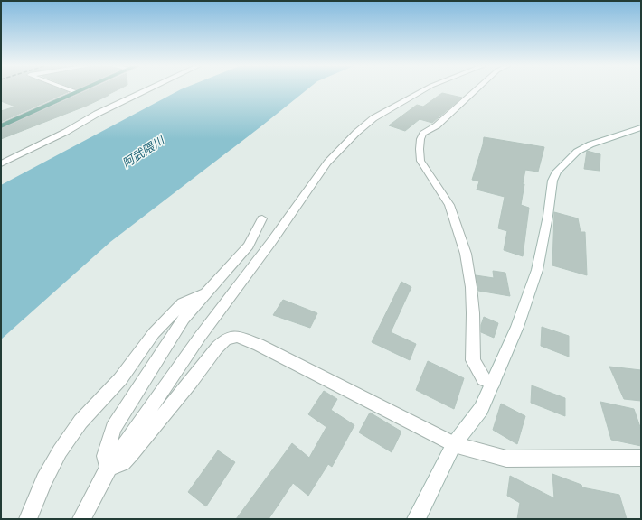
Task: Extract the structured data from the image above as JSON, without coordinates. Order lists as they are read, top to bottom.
{
  "water": ["阿武隈川"]
}
